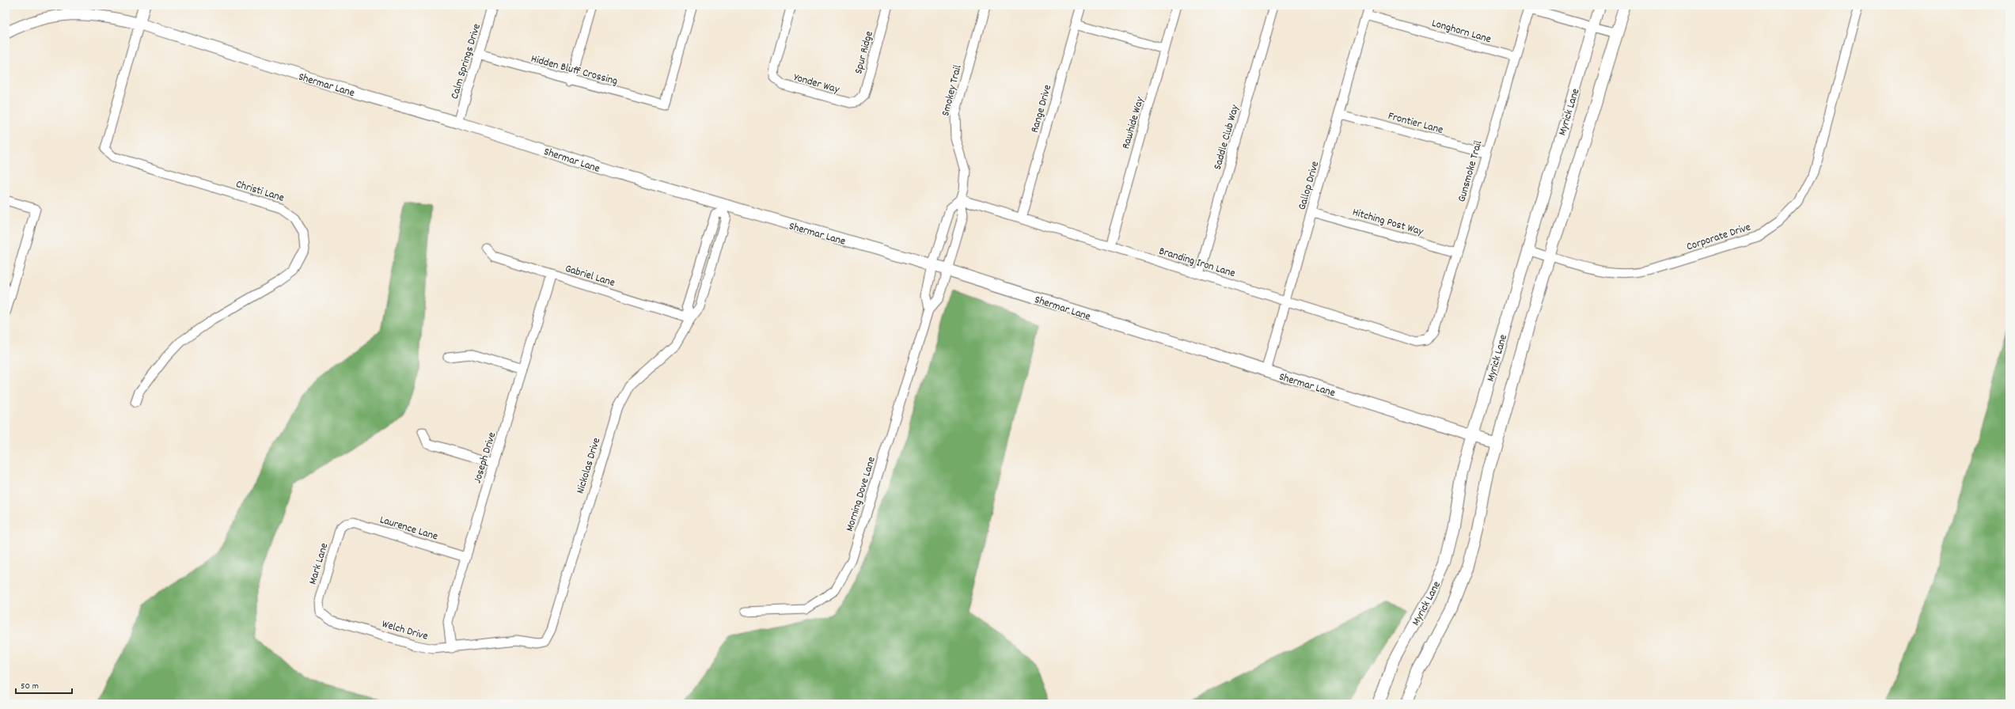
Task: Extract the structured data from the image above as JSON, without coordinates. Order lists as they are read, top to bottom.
{
  "streets": {
    "street": [
      "Longhorn Lane",
      "Spur Ridge",
      "Calm Springs Drive",
      "Hidden Bluff Crossing",
      "Yonder Way",
      "Shermar Lane",
      "Smokey Trail",
      "Range Drive",
      "Myrick Lane",
      "Frontier Lane",
      "Rawhide Way",
      "Saddle Club Way",
      "Gunsmoke Trail",
      "Gallop Drive",
      "Christi Lane",
      "Hitching Post Way",
      "Corporate Drive",
      "Branding Iron Lane",
      "Gabriel Lane",
      "Joseph Drive",
      "Nickolas Drive",
      "Morning Dove Lane",
      "Laurence Lane",
      "Mark Lane",
      "Welch Drive"
    ]
  },
  "crossings": [
    ["Longhorn Lane", "Gunsmoke Trail"],
    ["Longhorn Lane", "Gallop Drive"],
    ["Spur Ridge", "Yonder Way"],
    ["Calm Springs Drive", "Hidden Bluff Crossing"],
    ["Calm Springs Drive", "Shermar Lane"],
    ["Shermar Lane", "Smokey Trail"],
    ["Shermar Lane", "Myrick Lane"],
    ["Shermar Lane", "Gallop Drive"],
    ["Shermar Lane", "Christi Lane"],
    ["Shermar Lane", "Morning Dove Lane"],
    ["Smokey Trail", "Branding Iron Lane"],
    ["Smokey Trail", "Morning Dove Lane"],
    ["Range Drive", "Branding Iron Lane"],
    ["Myrick Lane", "Corporate Drive"],
    ["Frontier Lane", "Gunsmoke Trail"],
    ["Frontier Lane", "Gallop Drive"],
    ["Rawhide Way", "Branding Iron Lane"],
    ["Saddle Club Way", "Branding Iron Lane"],
    ["Gunsmoke Trail", "Hitching Post Way"],
    ["Gunsmoke Trail", "Branding Iron Lane"],
    ["Gallop Drive", "Hitching Post Way"],
    ["Gallop Drive", "Branding Iron Lane"],
    ["Gabriel Lane", "Joseph Drive"],
    ["Gabriel Lane", "Nickolas Drive"],
    ["Joseph Drive", "Laurence Lane"],
    ["Joseph Drive", "Welch Drive"],
    ["Nickolas Drive", "Welch Drive"],
    ["Laurence Lane", "Mark Lane"],
    ["Mark Lane", "Welch Drive"]
  ],
  "scale_bar": "50 m"
}
